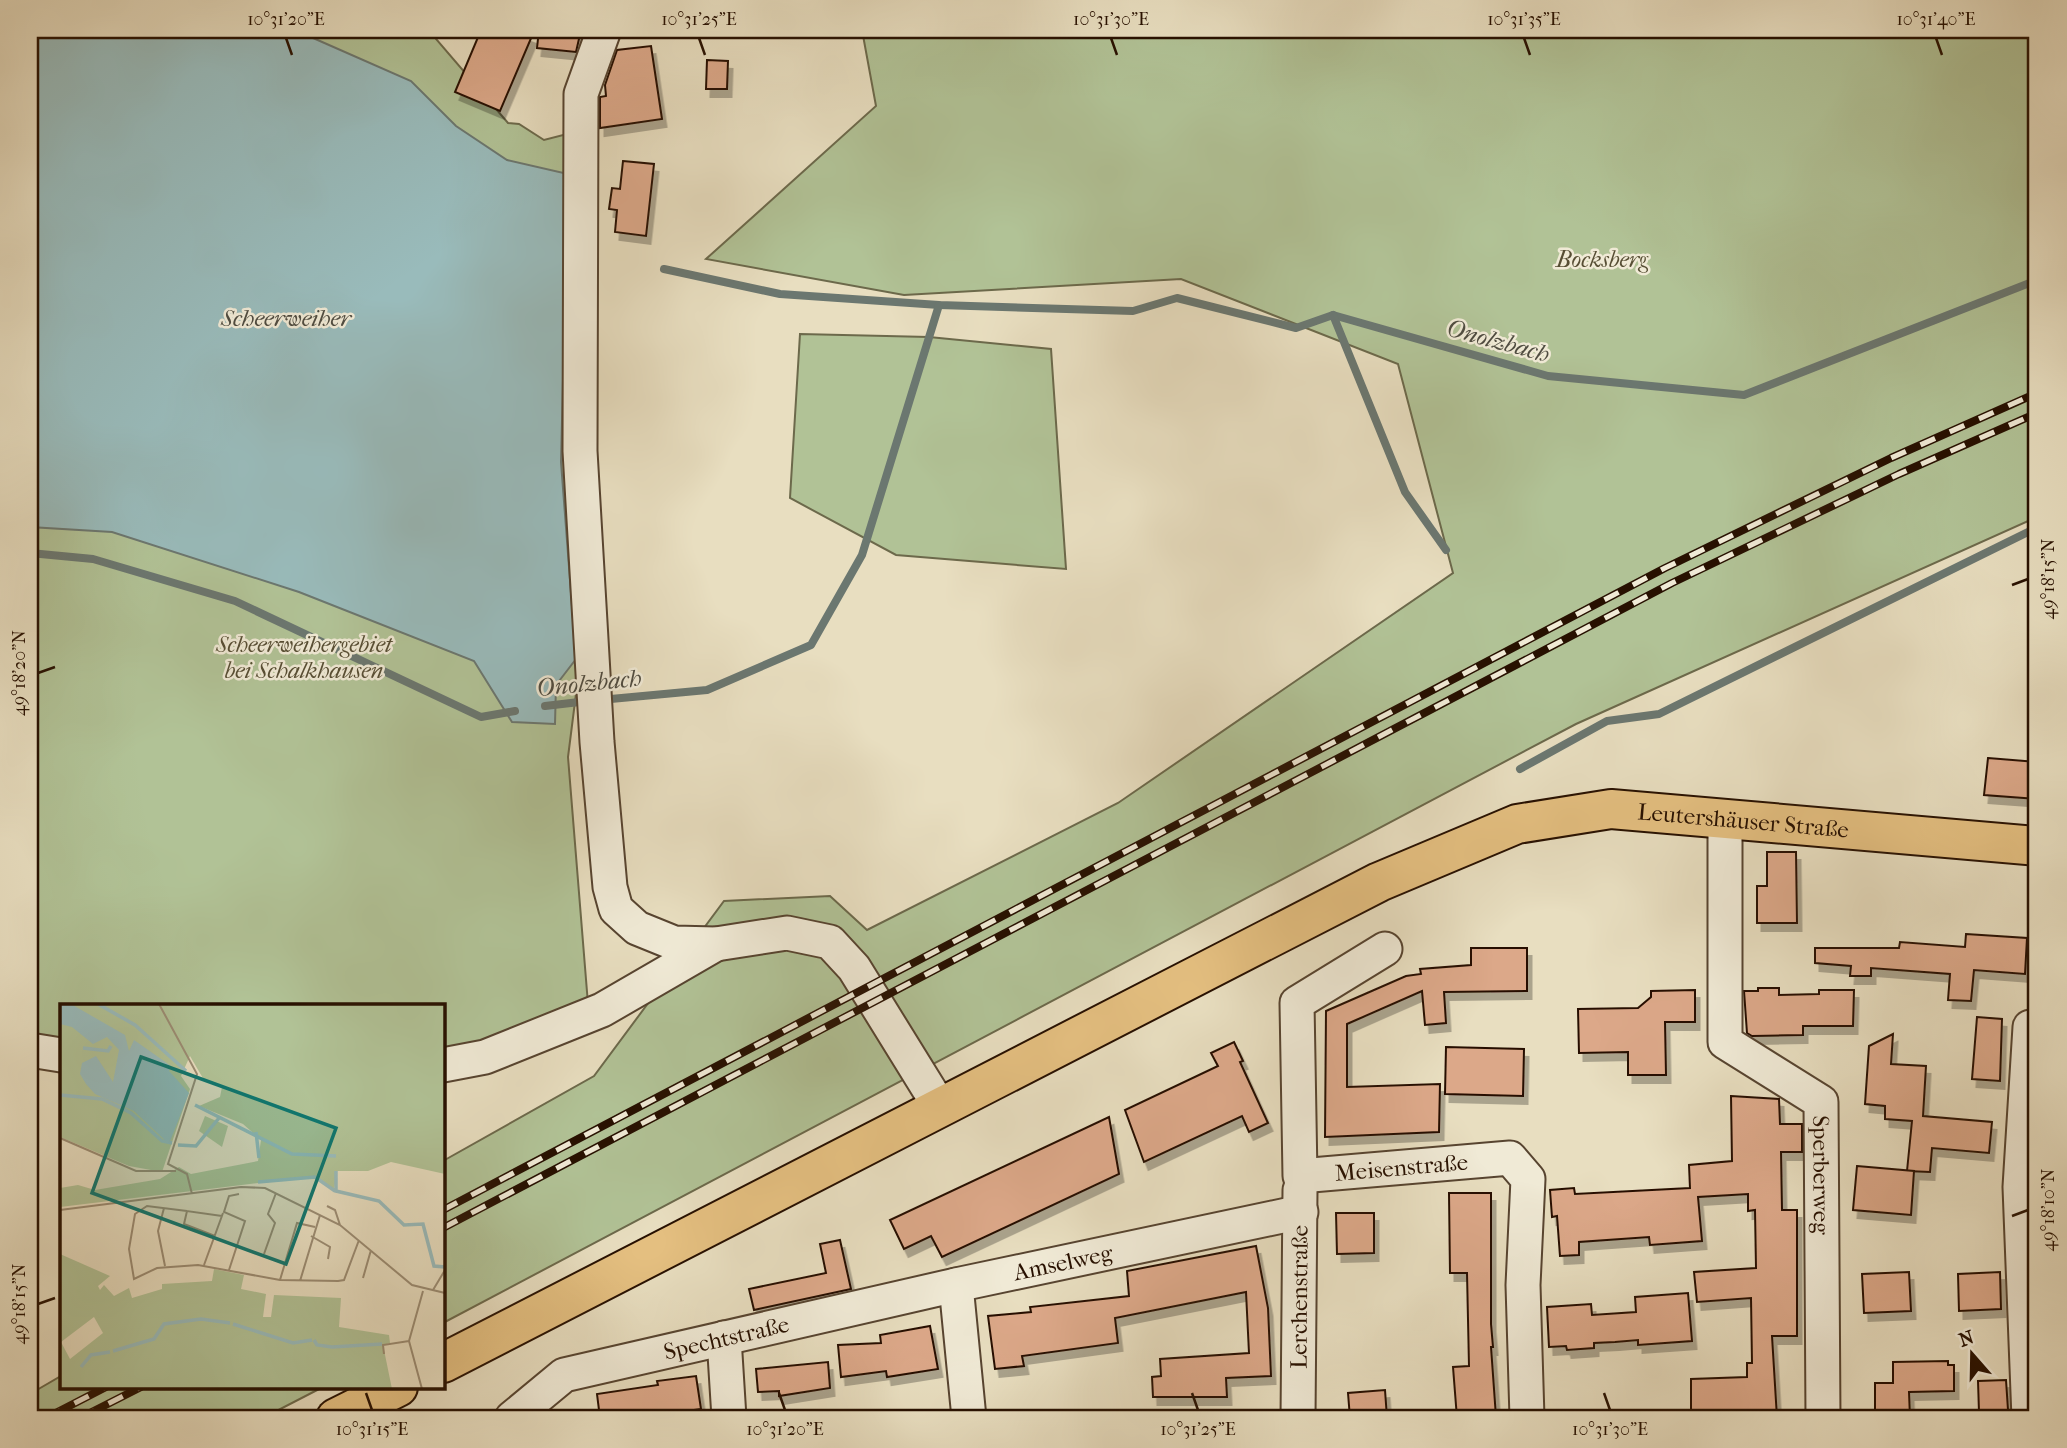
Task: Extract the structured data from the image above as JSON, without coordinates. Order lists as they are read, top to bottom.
{
  "streets": {
    "main road": ["Leutershäuser Straße"],
    "street": [
      "Meisenstraße",
      "Sperberweg",
      "Amselweg",
      "Lerchenstraße",
      "Spechtstraße"
    ]
  },
  "crossings": [
    ["Leutershäuser Straße", "Sperberweg"],
    ["Meisenstraße", "Lerchenstraße"],
    ["Amselweg", "Lerchenstraße"],
    ["Amselweg", "Spechtstraße"]
  ],
  "water": ["Scheerweiher", "Onolzbach"],
  "parks": ["Bocksberg", "Scheerweihergebiet bei Schalkhausen"],
  "north": "top",
  "coordinates": [
    "10°31'20\"E",
    "10°31'25\"E",
    "10°31'30\"E",
    "10°31'35\"E",
    "10°31'40\"E",
    "49°18'15\"N",
    "49°18'20\"N",
    "49°18'10\"N",
    "10°31'15\"E"
  ]
}
